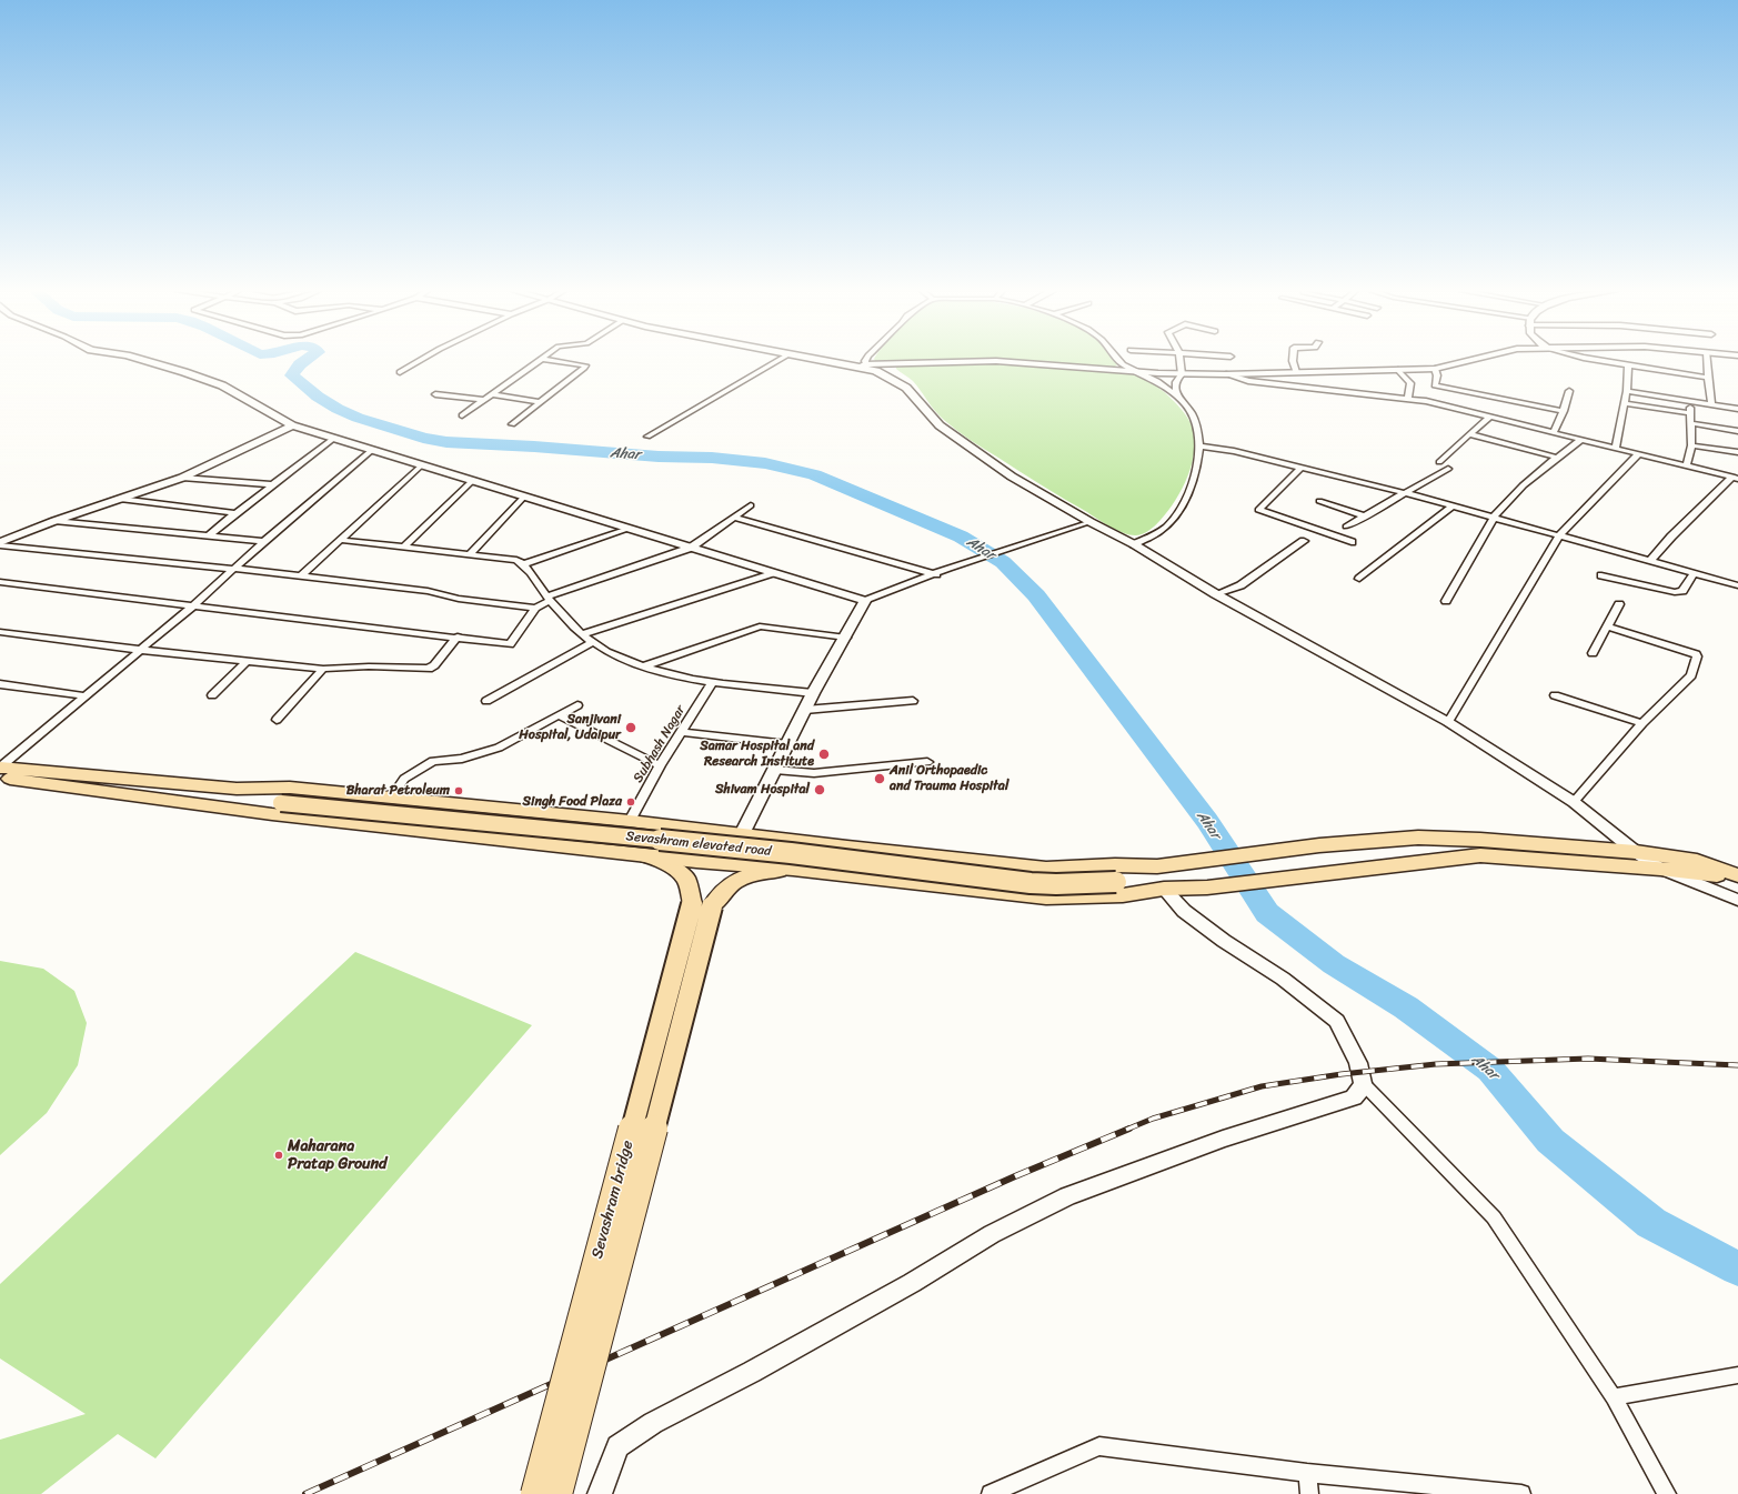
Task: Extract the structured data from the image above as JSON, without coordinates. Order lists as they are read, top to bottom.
{
  "streets": {
    "main road": ["Sevashram elevated road", "Sevashram bridge"],
    "street": ["Subhash Nagar"]
  },
  "water": ["Ahar"],
  "places": [
    "Sanjivani Hospital, Udaipur",
    "Samar Hospital and Research Institute",
    "Anil Orthopaedic and Trauma Hospital",
    "Shivam Hospital",
    "Bharat Petroleum",
    "Singh Food Plaza",
    "Maharana Pratap Ground"
  ]
}
